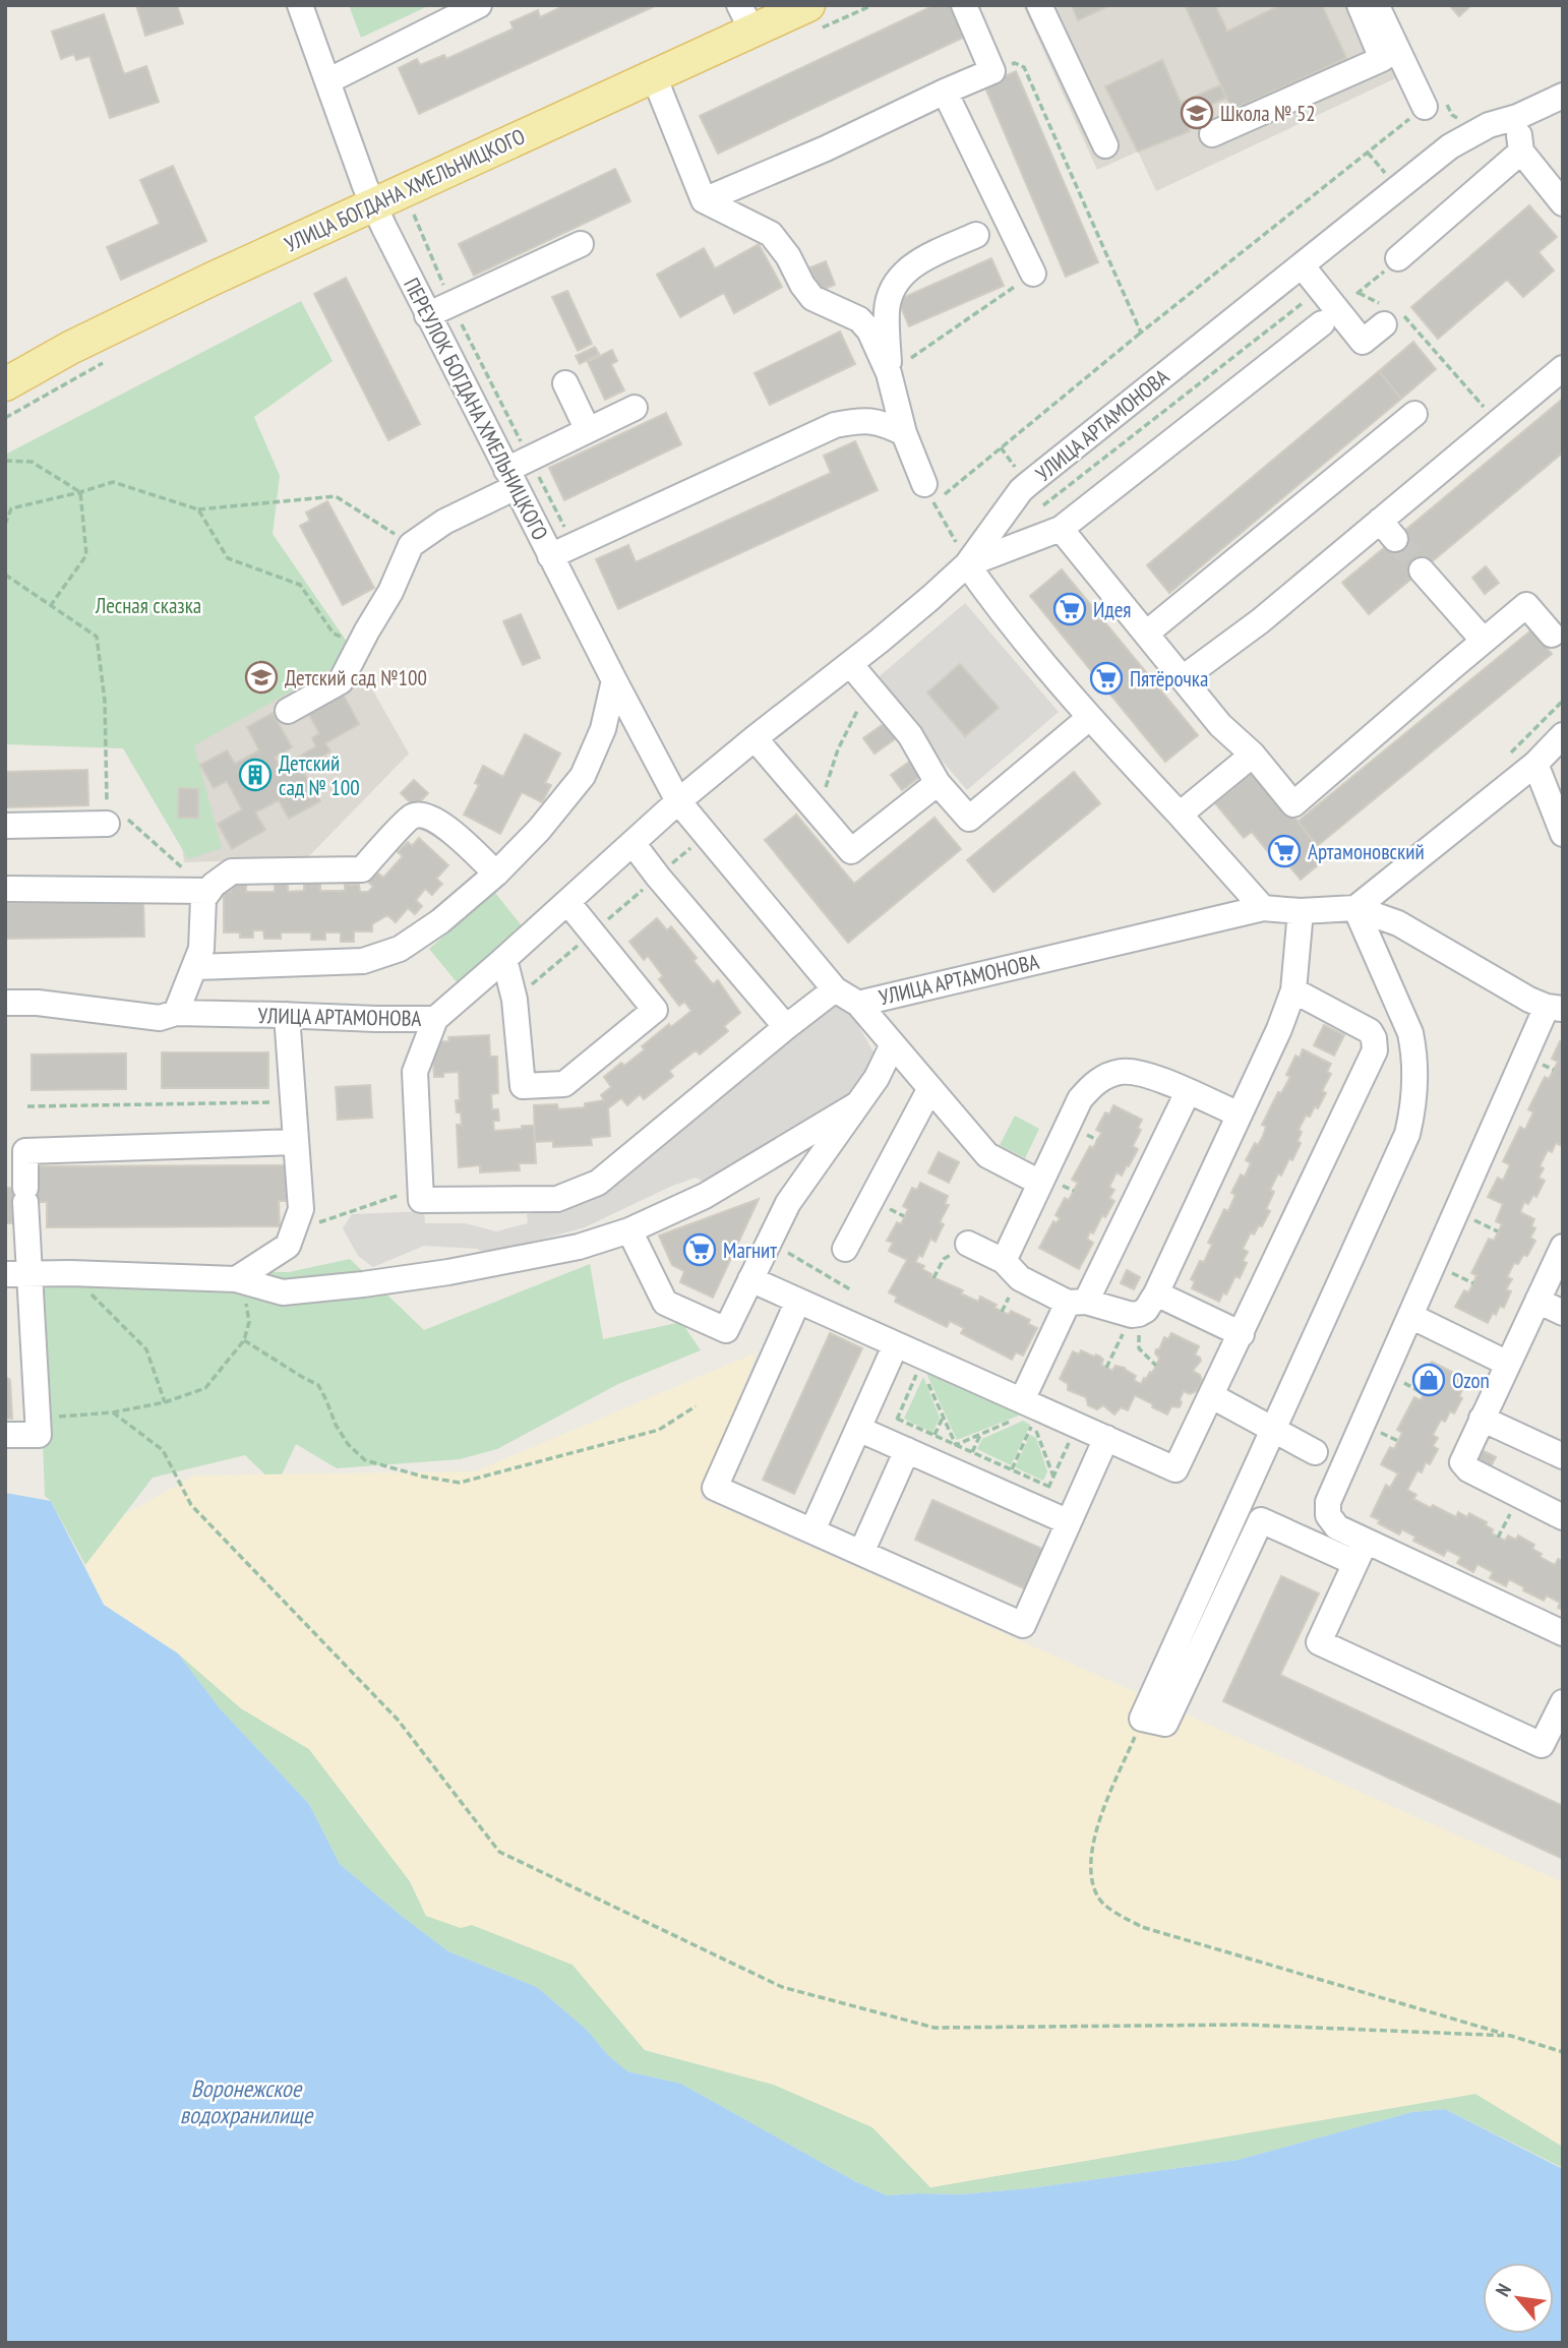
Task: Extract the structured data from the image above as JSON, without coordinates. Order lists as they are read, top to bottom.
{
  "streets": {
    "main road": ["УЛИЦА БОГДАНА ХМЕЛЬНИЦКОГО"],
    "street": ["ПЕРЕУЛОК БОГДАНА ХМЕЛЬНИЦКОГО", "УЛИЦА АРТАМОНОВА"]
  },
  "crossings": [
    ["УЛИЦА БОГДАНА ХМЕЛЬНИЦКОГО", "ПЕРЕУЛОК БОГДАНА ХМЕЛЬНИЦКОГО"],
    ["ПЕРЕУЛОК БОГДАНА ХМЕЛЬНИЦКОГО", "УЛИЦА АРТАМОНОВА"]
  ],
  "water": ["Воронежское водохранилище"],
  "parks": ["Лесная сказка"],
  "places": {
    "school or university": ["Школа № 52", "Детский сад №100"],
    "supermarket": [
      "Идея",
      "Пятёрочка",
      "Артамоновский",
      "Магнит"
    ],
    "building": ["Детский сад № 100"],
    "shop": ["Ozon"]
  },
  "north": "top left"
}
